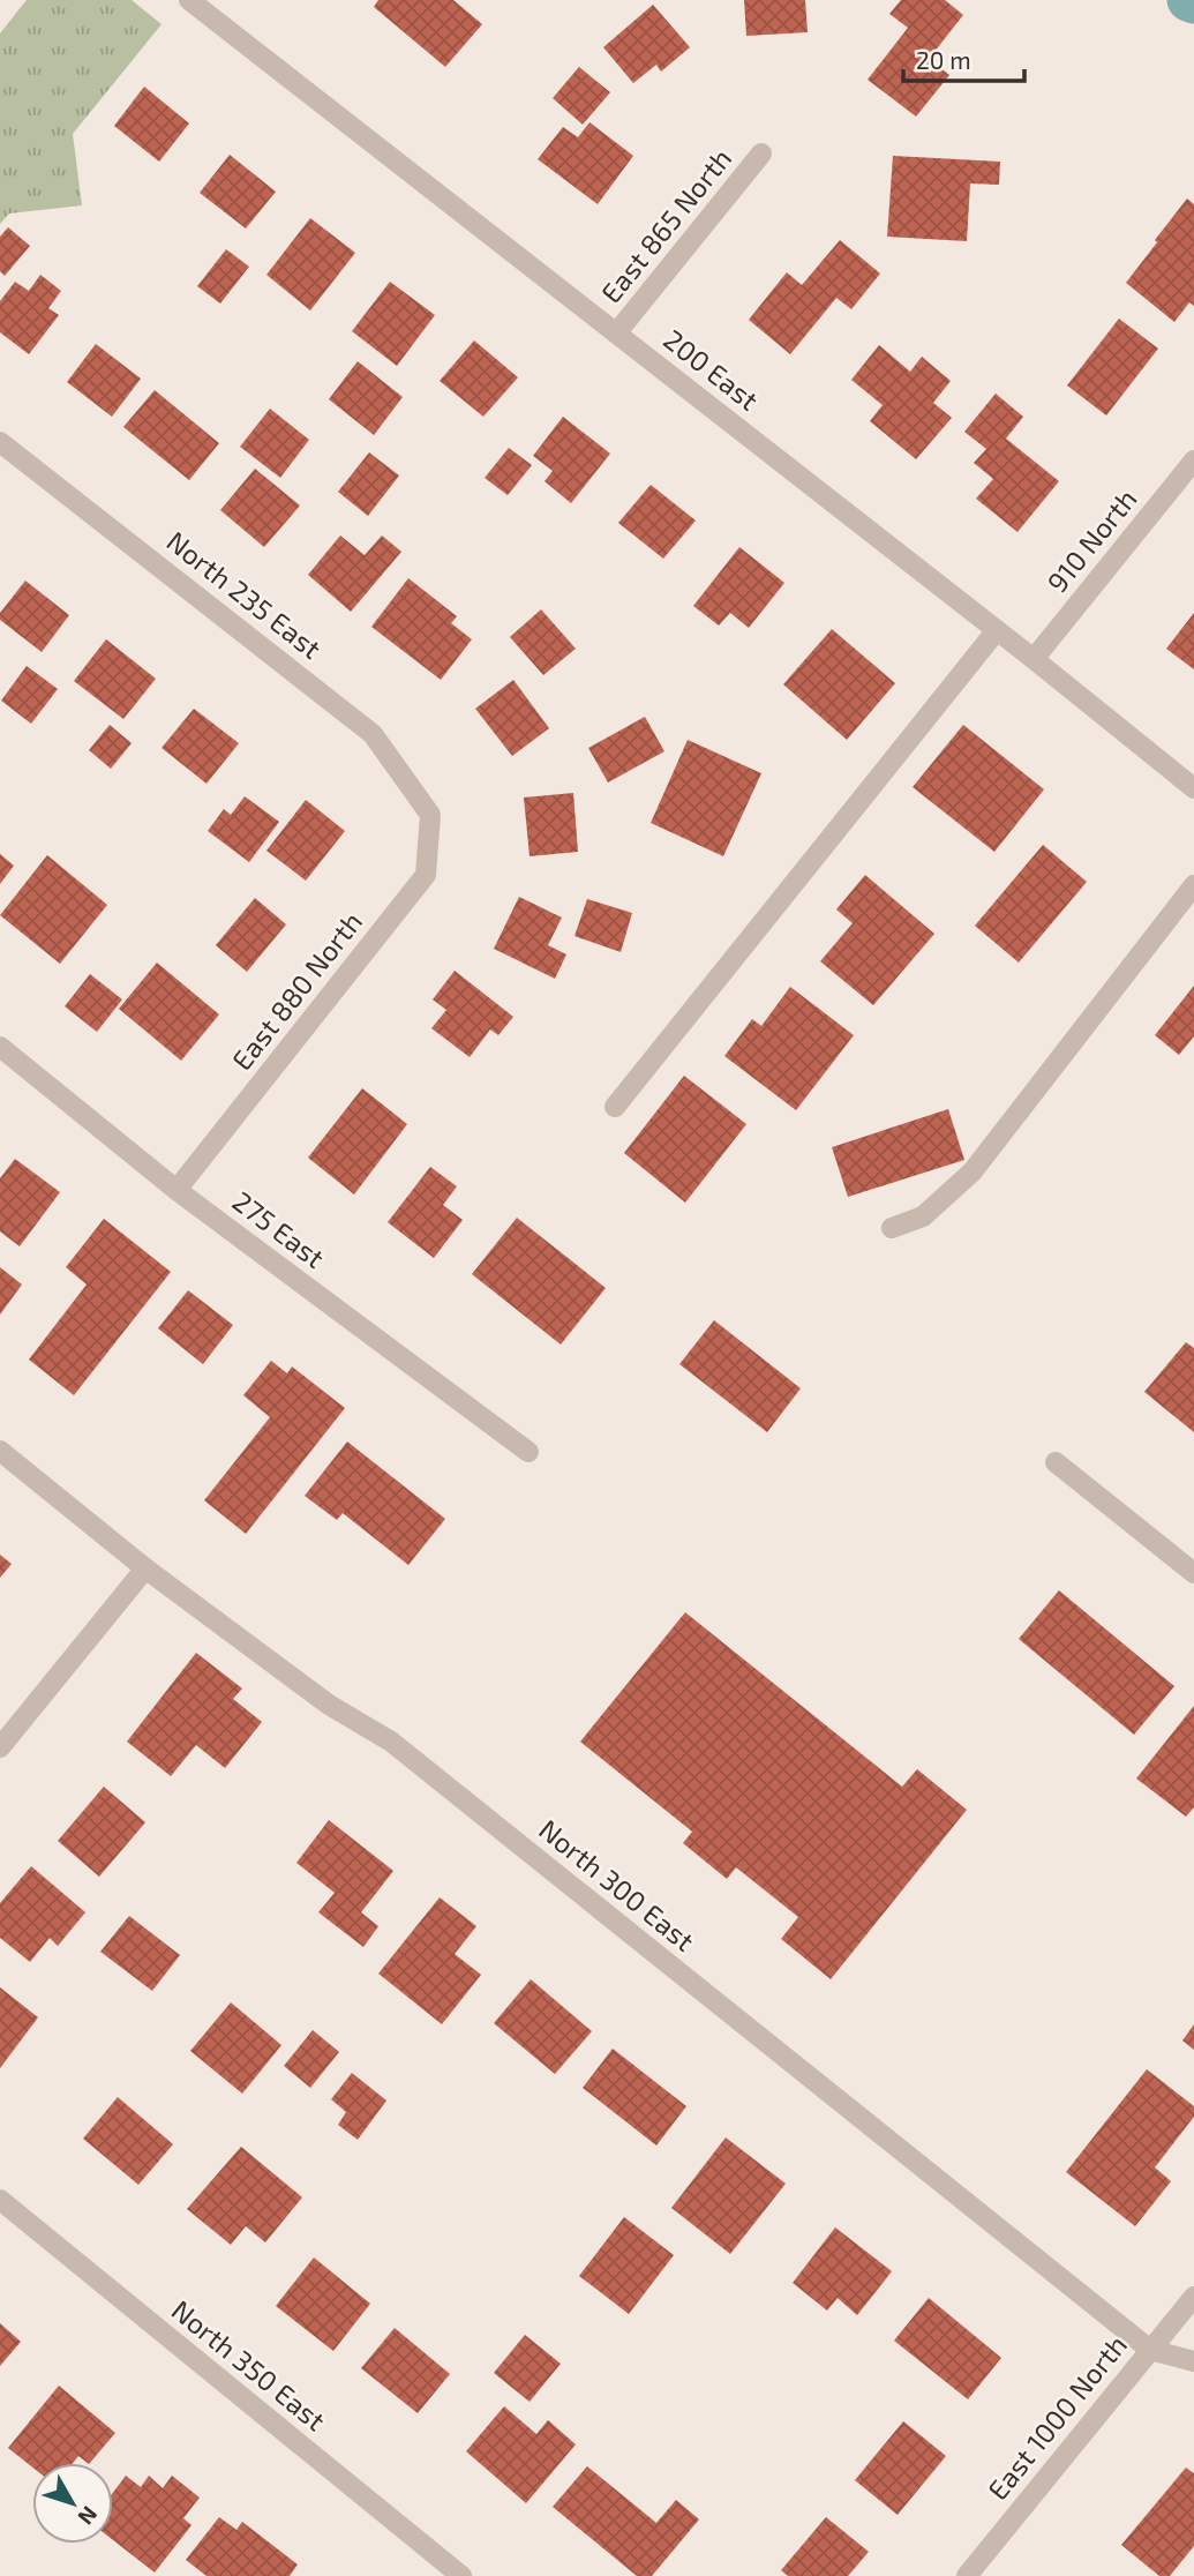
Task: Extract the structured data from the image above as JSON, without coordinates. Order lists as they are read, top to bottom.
{
  "streets": {
    "street": [
      "East 865 North",
      "200 East",
      "910 North",
      "North 235 East",
      "East 880 North",
      "275 East",
      "North 300 East",
      "North 350 East",
      "East 1000 North"
    ]
  },
  "crossings": [
    ["East 865 North", "200 East"],
    ["200 East", "910 North"],
    ["North 235 East", "East 880 North"],
    ["East 880 North", "275 East"],
    ["North 300 East", "East 1000 North"]
  ],
  "scale_bar": "20 m",
  "north": "bottom right"
}
